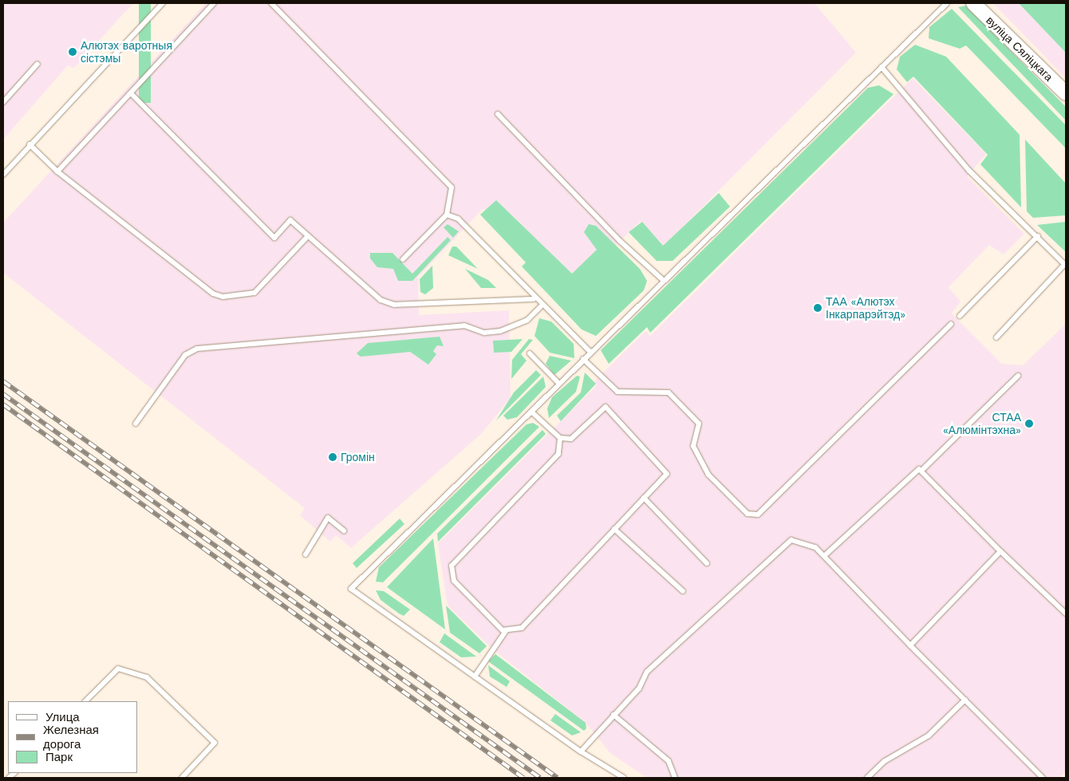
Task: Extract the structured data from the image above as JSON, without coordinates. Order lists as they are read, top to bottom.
{
  "streets": {
    "main road": ["вуліца Сяліцкага"]
  },
  "places": [
    "Алютэх варотныя сістэмы",
    "ТАА «Алютэх Інкарпарэйтэд»",
    "СТАА «Алюмінтэхна»",
    "Громін"
  ],
  "legend": ["Улица", "Железная дорога", "Парк"]
}
